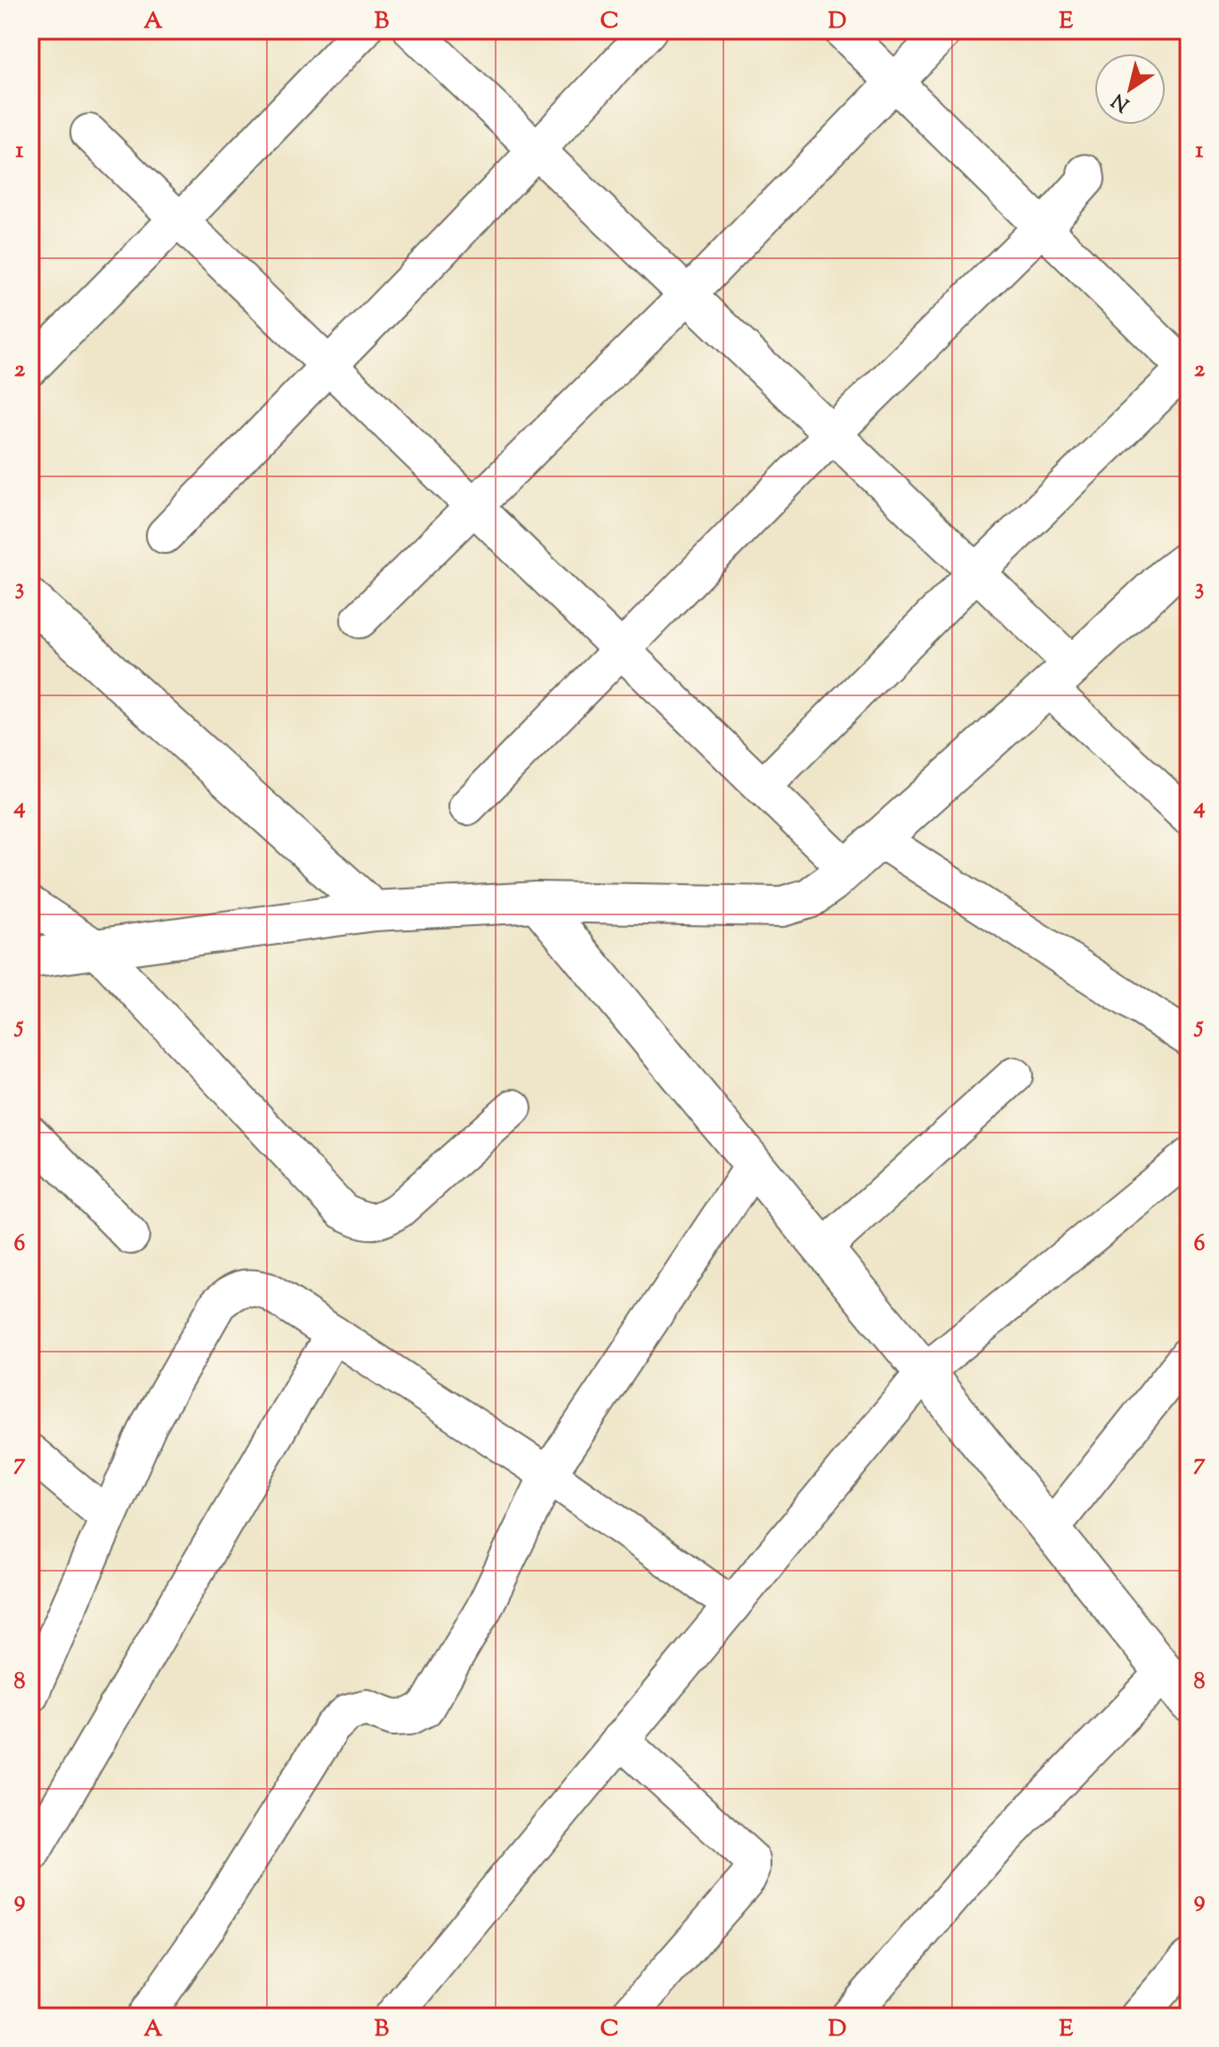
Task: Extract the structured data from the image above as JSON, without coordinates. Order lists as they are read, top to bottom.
{
  "north": "bottom left",
  "grid": {
    "columns": [
      "A",
      "B",
      "C",
      "D",
      "E"
    ],
    "rows": [
      "1",
      "2",
      "3",
      "4",
      "5",
      "6",
      "7",
      "8",
      "9"
    ]
  }
}
